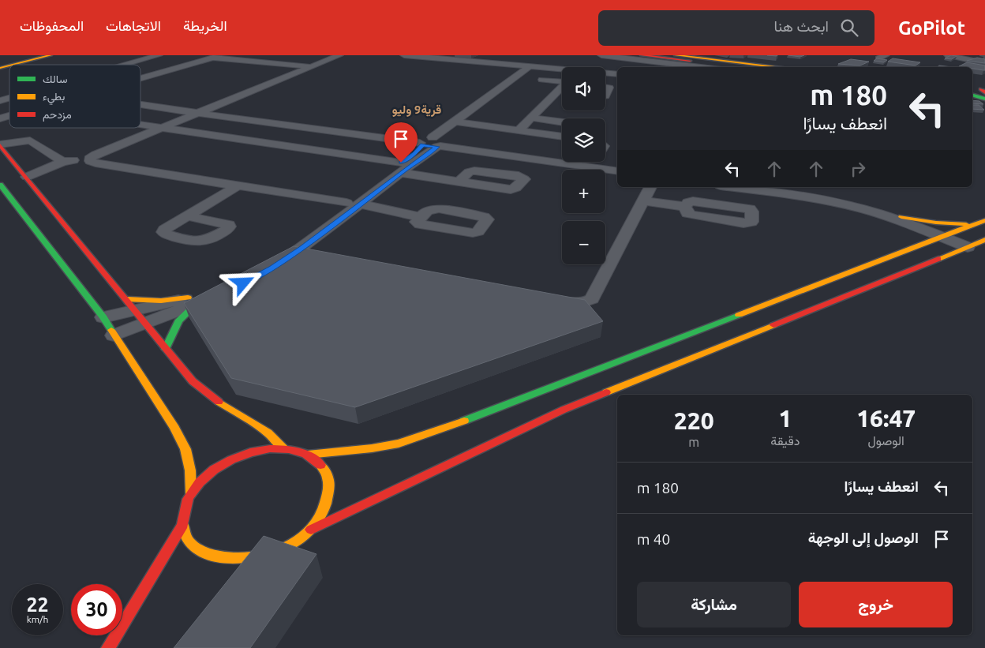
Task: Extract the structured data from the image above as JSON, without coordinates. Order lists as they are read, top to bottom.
{
  "districts": ["قرية9 وليو"],
  "legend": ["سالك", "بطيء", "مزدحم"],
  "page": {
    "header": "GoPilot",
    "search": "ابحث هنا",
    "nav": ["الخريطة", "الاتجاهات", "المحفوظات"],
    "map_buttons": ["+", "−"],
    "turn": ["180 m", "انعطف يسارًا"],
    "eta": [
      "16:47",
      "الوصول",
      "1",
      "دقيقة",
      "220",
      "m"
    ],
    "list": [
      {
        "name": "انعطف يسارًا",
        "value": "180 m"
      },
      {
        "name": "الوصول إلى الوجهة",
        "value": "40 m"
      }
    ],
    "buttons": ["خروج", "مشاركة"],
    "speed": "22 km/h",
    "limit": "30"
  }
}
